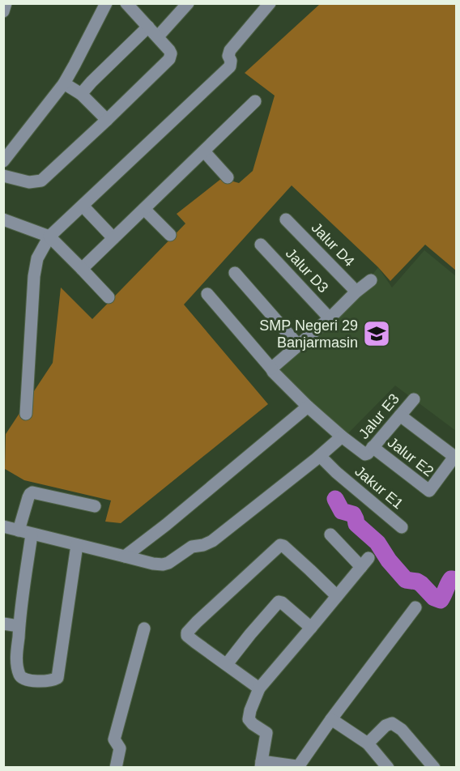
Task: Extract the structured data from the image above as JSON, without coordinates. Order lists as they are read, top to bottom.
{
  "streets": {
    "street": [
      "Jalur D4",
      "Jalur D3",
      "Jalur E3",
      "Jalur E2",
      "Jakur E1"
    ]
  },
  "crossings": [
    ["Jalur E3", "Jalur E2"]
  ],
  "places": {
    "school or university": ["SMP Negeri 29 Banjarmasin"]
  }
}
